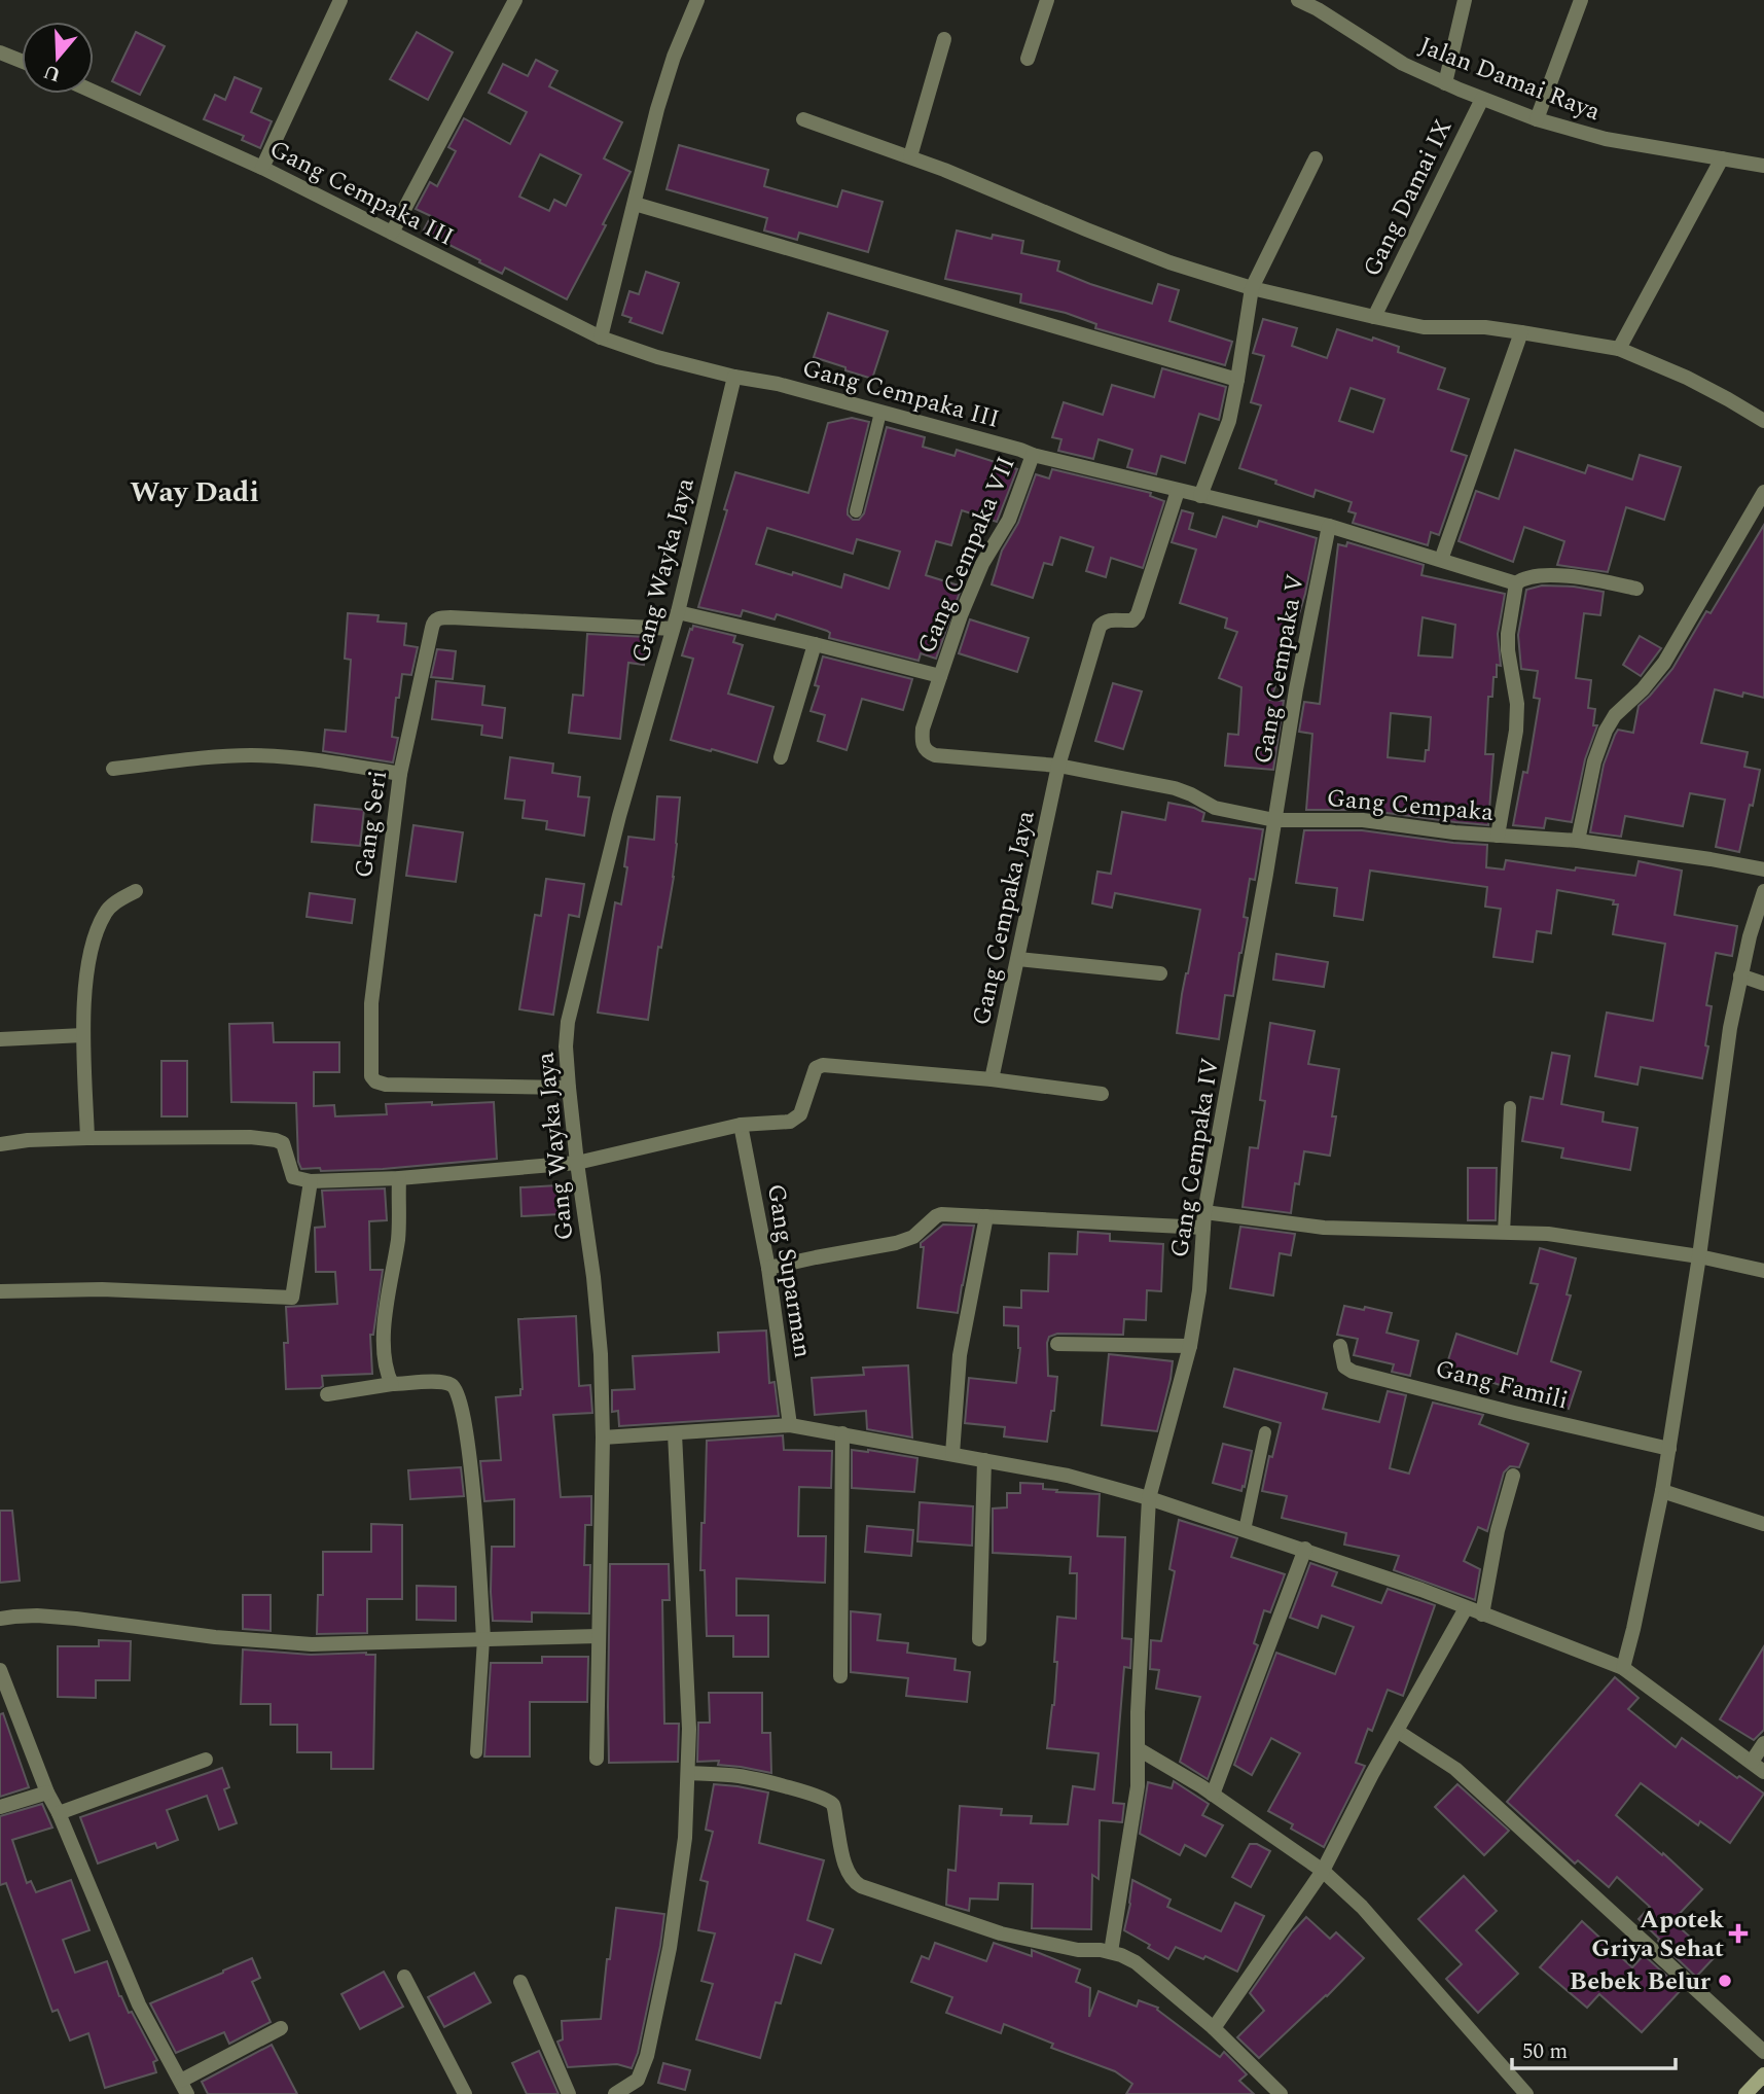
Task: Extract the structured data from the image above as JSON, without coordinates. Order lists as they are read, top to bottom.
{
  "streets": {
    "street": [
      "Jalan Damai Raya",
      "Gang Cempaka III",
      "Gang Damai IX",
      "Gang Cempaka VII",
      "Gang Wayka Jaya",
      "Gang Cempaka V",
      "Gang Cempaka",
      "Gang Seri",
      "Gang Cempaka Jaya",
      "Gang Cempaka IV",
      "Gang Suparman",
      "Gang Famili"
    ]
  },
  "crossings": [
    ["Jalan Damai Raya", "Gang Damai IX"],
    ["Gang Cempaka III", "Gang Cempaka VII"],
    ["Gang Cempaka III", "Gang Wayka Jaya"],
    ["Gang Cempaka III", "Gang Cempaka V"],
    ["Gang Cempaka III", "Gang Cempaka Jaya"],
    ["Gang Cempaka VII", "Gang Cempaka"],
    ["Gang Cempaka VII", "Gang Cempaka Jaya"],
    ["Gang Wayka Jaya", "Gang Seri"],
    ["Gang Cempaka V", "Gang Cempaka"],
    ["Gang Cempaka V", "Gang Cempaka IV"],
    ["Gang Cempaka", "Gang Cempaka Jaya"],
    ["Gang Cempaka", "Gang Cempaka IV"]
  ],
  "districts": ["Way Dadi"],
  "places": {
    "health": ["Apotek Griya Sehat"],
    "other": ["Bebek Belur"]
  },
  "scale_bar": "50 m",
  "north": "bottom"
}
